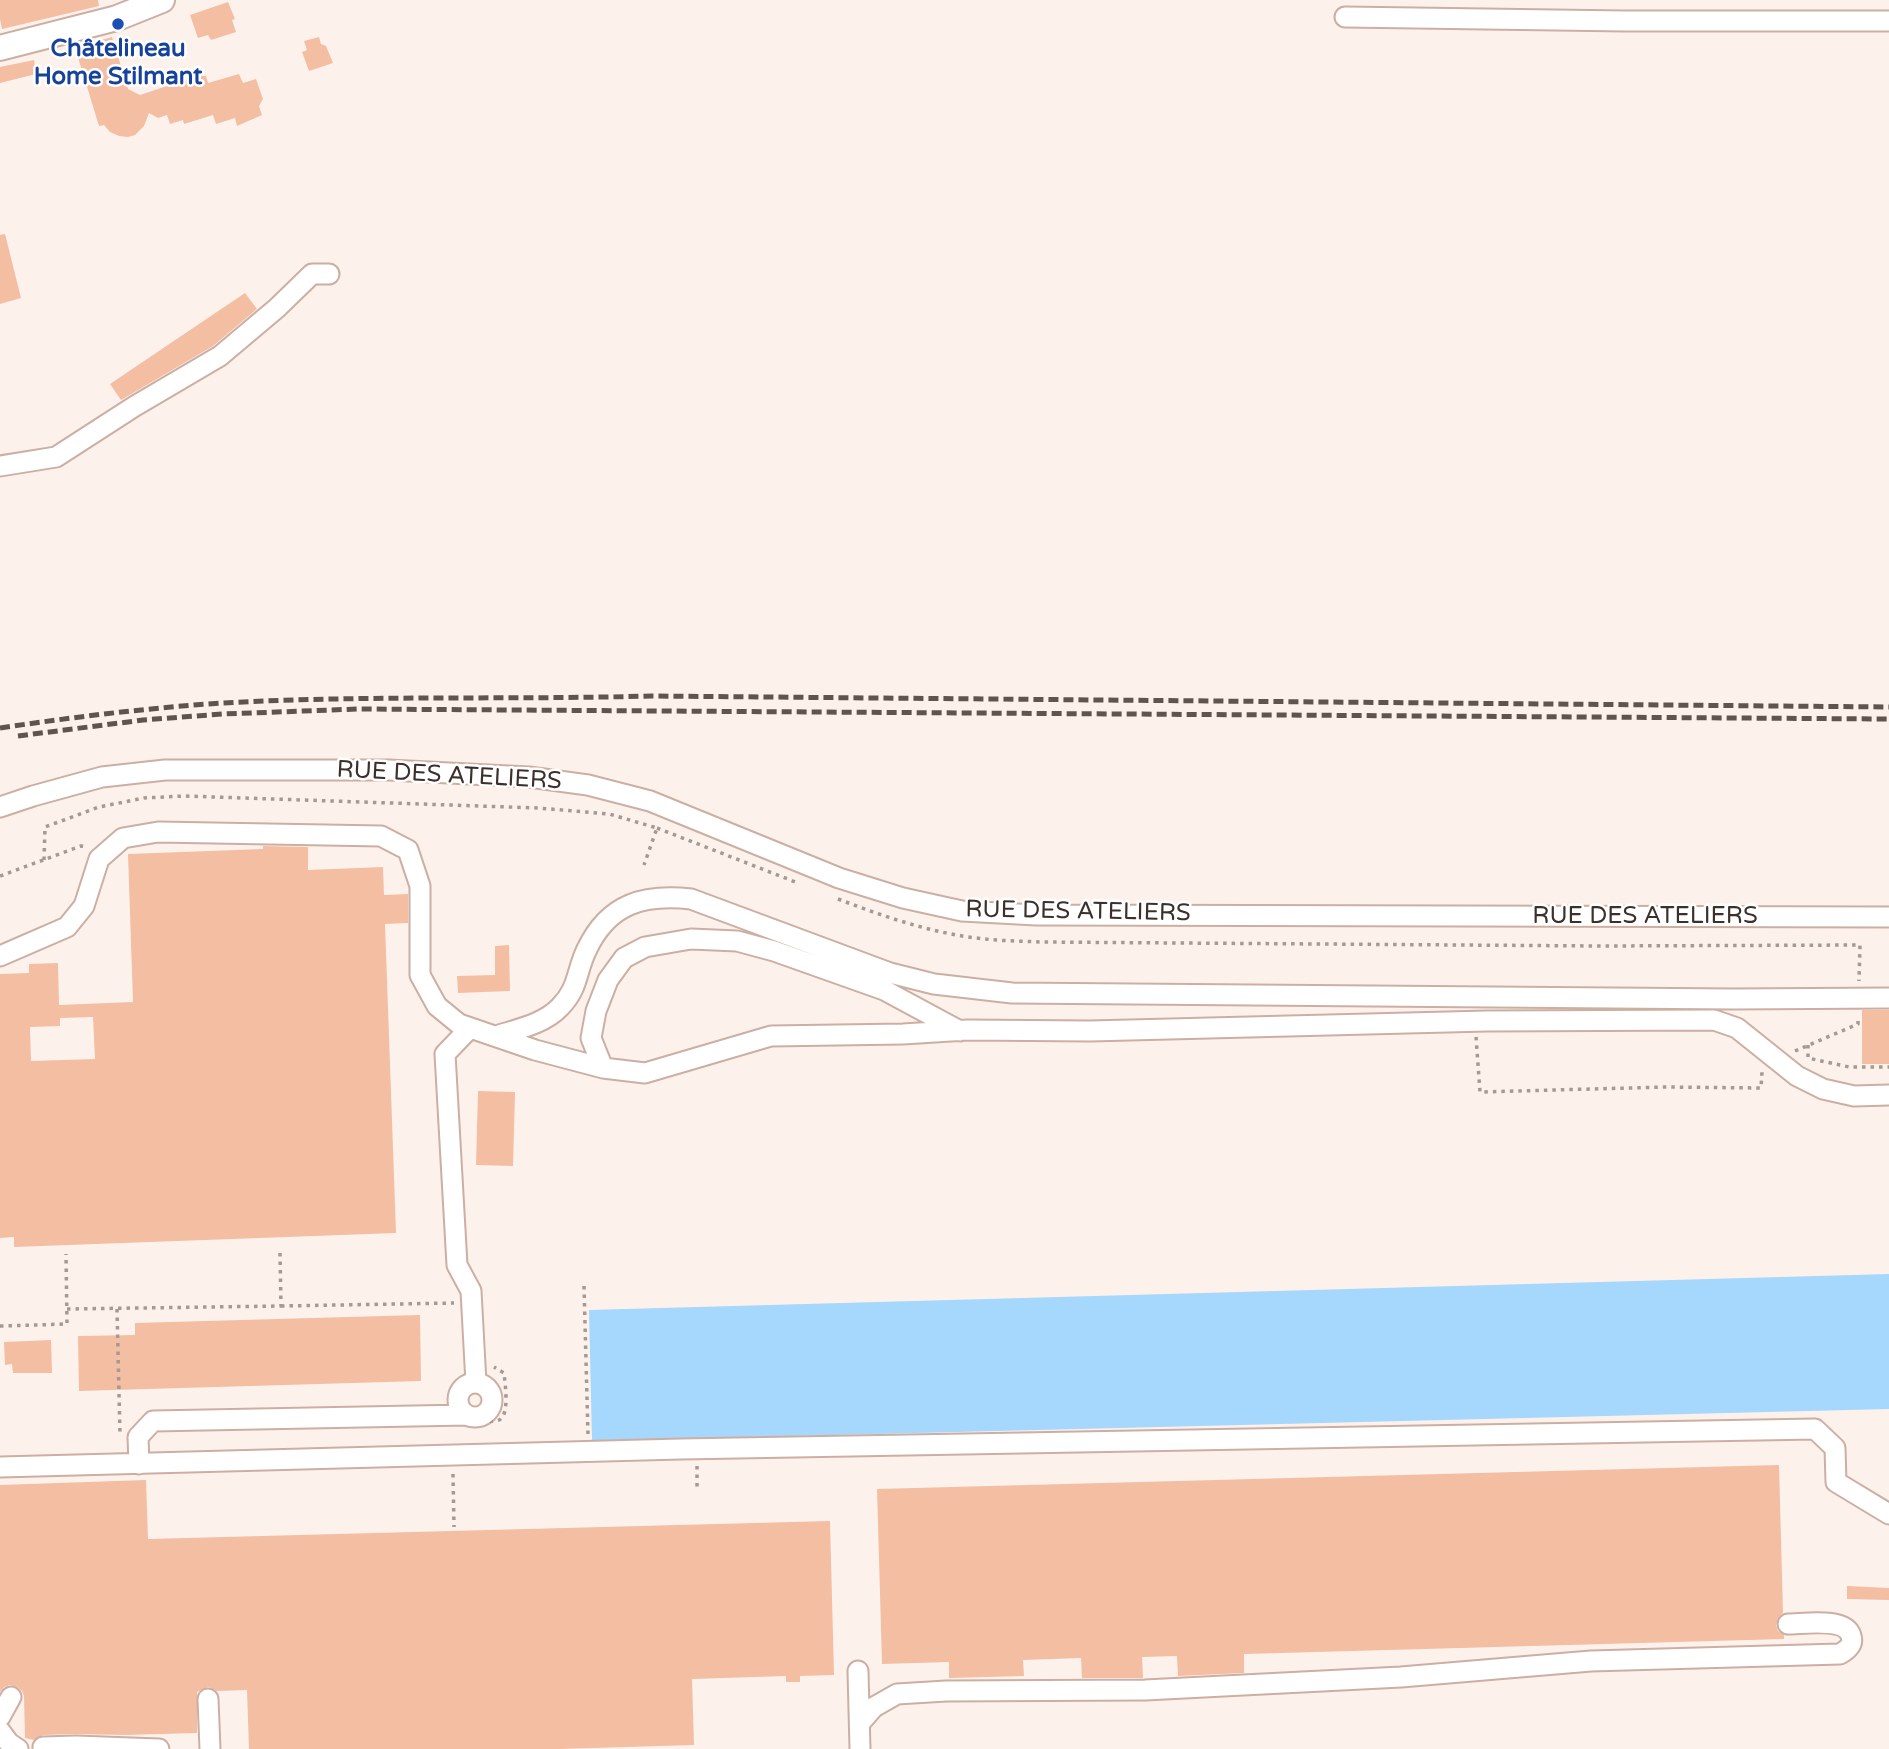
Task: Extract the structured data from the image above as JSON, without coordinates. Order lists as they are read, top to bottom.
{
  "streets": {
    "street": ["RUE DES ATELIERS"]
  },
  "places": ["Châtelineau Home Stilmant"]
}
